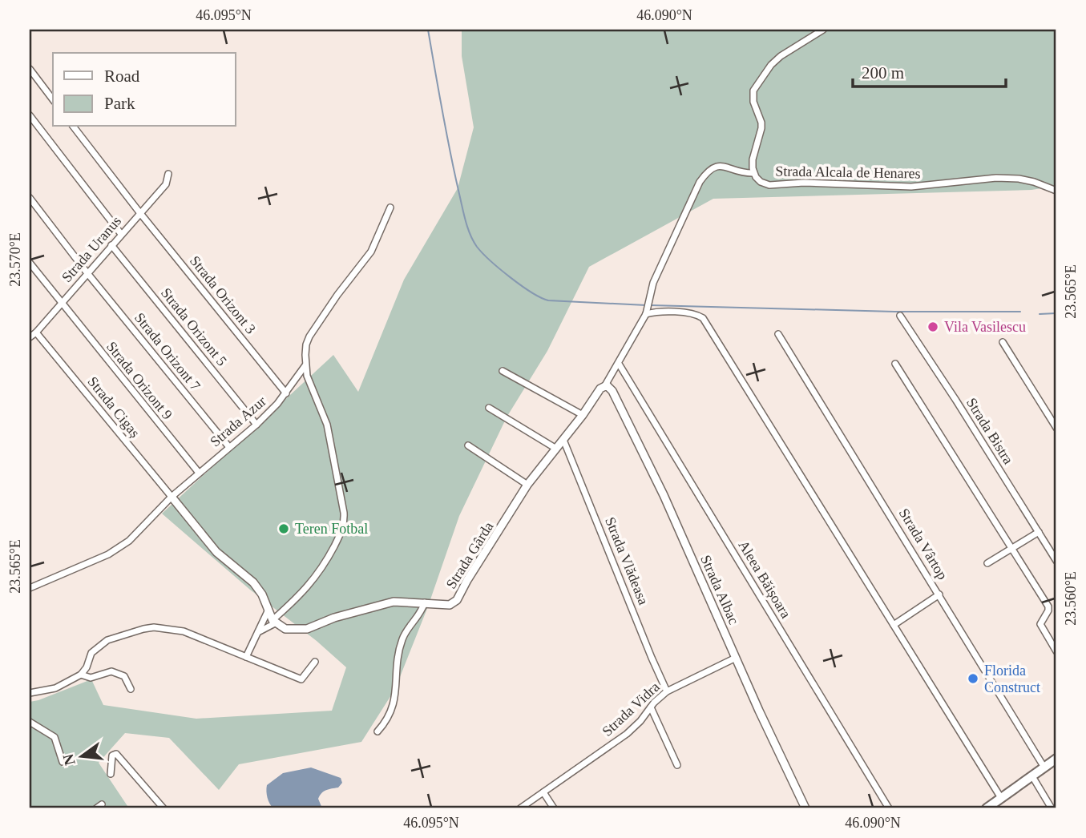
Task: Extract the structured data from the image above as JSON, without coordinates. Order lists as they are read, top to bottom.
{
  "streets": {
    "street": [
      "Strada Alcala de Henares",
      "Strada Uranus",
      "Strada Orizont 3",
      "Strada Orizont 5",
      "Strada Orizont 7",
      "Strada Orizont 9",
      "Strada Cigaș",
      "Strada Azur",
      "Strada Bistra",
      "Strada Vârtop",
      "Strada Gârda",
      "Strada Vlădeasa",
      "Aleea Băișoara",
      "Strada Albac",
      "Strada Vidra"
    ]
  },
  "crossings": [
    ["Strada Alcala de Henares", "Strada Gârda"],
    ["Strada Uranus", "Strada Orizont 3"],
    ["Strada Uranus", "Strada Orizont 5"],
    ["Strada Uranus", "Strada Orizont 7"],
    ["Strada Uranus", "Strada Orizont 9"],
    ["Strada Uranus", "Strada Cigaș"],
    ["Strada Orizont 3", "Strada Azur"],
    ["Strada Orizont 5", "Strada Azur"],
    ["Strada Orizont 7", "Strada Azur"],
    ["Strada Orizont 9", "Strada Azur"],
    ["Strada Cigaș", "Strada Azur"],
    ["Strada Gârda", "Strada Vlădeasa"],
    ["Strada Gârda", "Aleea Băișoara"],
    ["Strada Gârda", "Strada Albac"],
    ["Strada Vlădeasa", "Strada Vidra"],
    ["Strada Albac", "Strada Vidra"]
  ],
  "places": ["Vila Vasilescu", "Teren Fotbal", "Florida Construct"],
  "legend": ["Road", "Park"],
  "scale_bar": "200 m",
  "north": "left",
  "coordinates": [
    "46.095°N",
    "46.090°N",
    "23.570°E",
    "23.565°E",
    "23.560°E"
  ]
}
